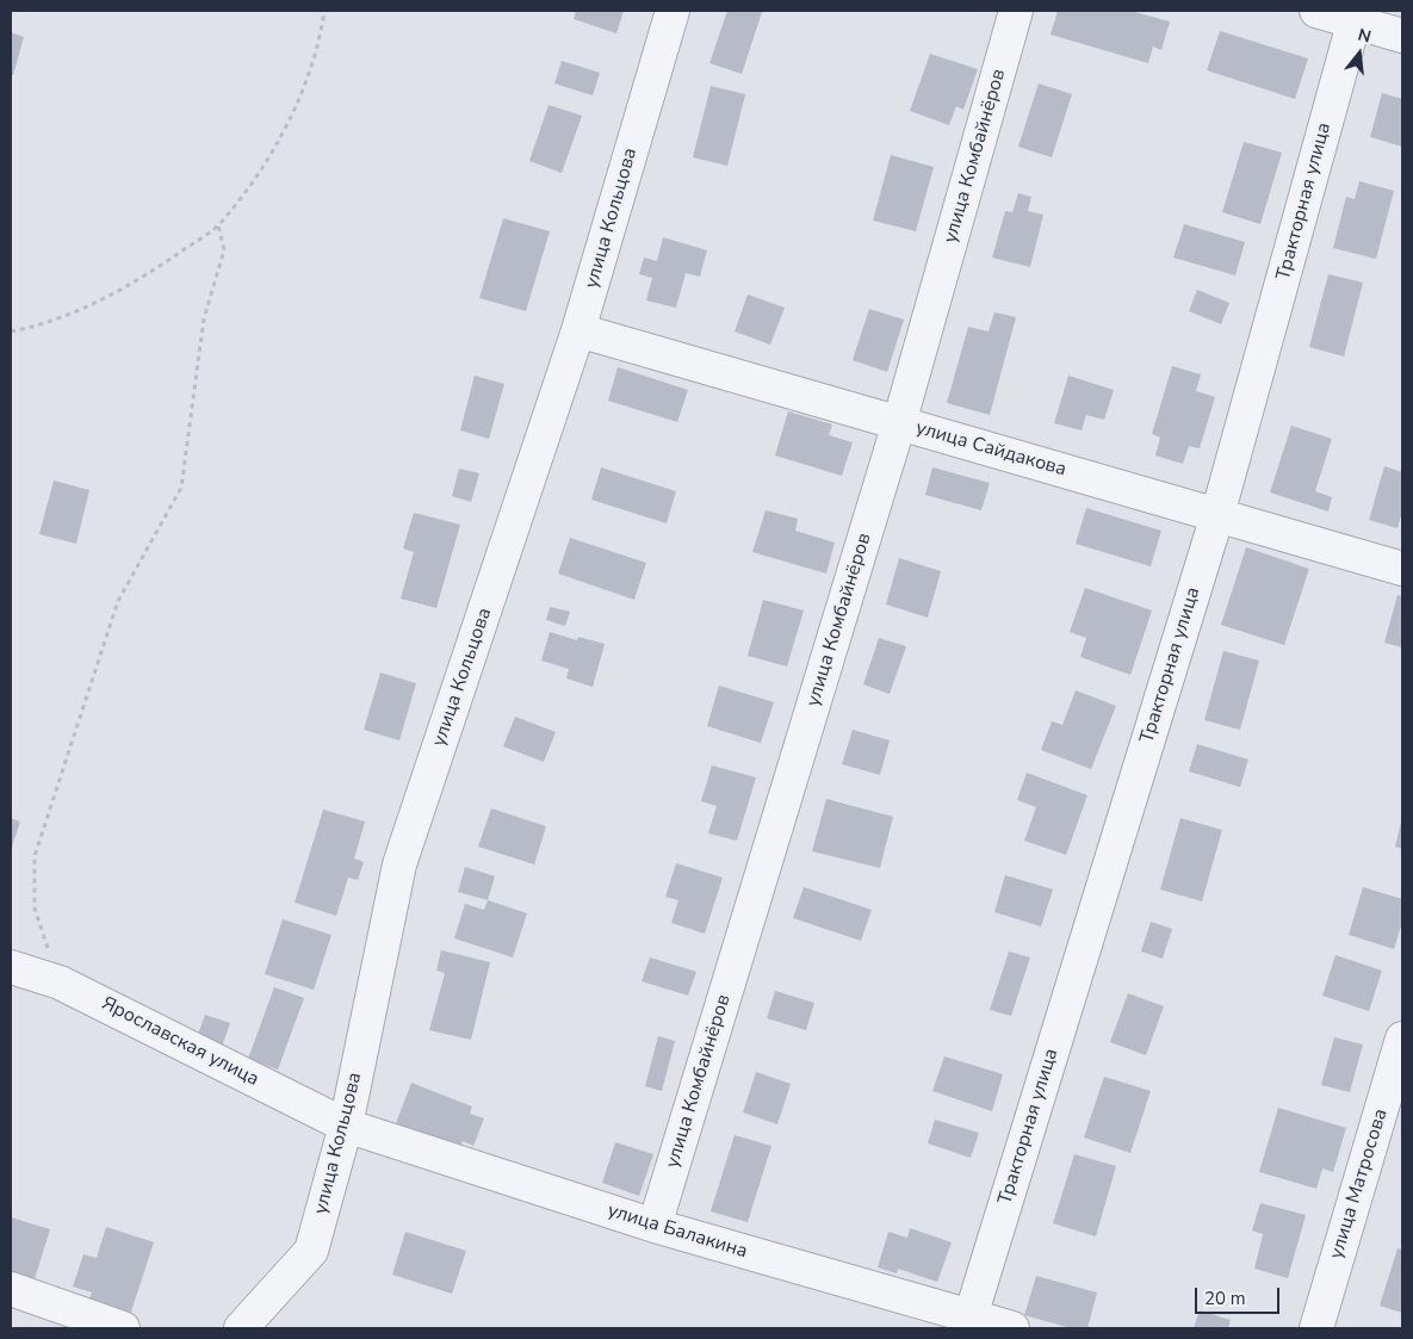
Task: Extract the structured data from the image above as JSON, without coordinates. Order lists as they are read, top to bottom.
{
  "streets": {
    "street": [
      "улица Комбайнёров",
      "Тракторная улица",
      "улица Кольцова",
      "улица Сайдакова",
      "Ярославская улица",
      "улица Матросова",
      "улица Балакина"
    ]
  },
  "crossings": [
    ["улица Комбайнёров", "улица Сайдакова"],
    ["улица Комбайнёров", "улица Балакина"],
    ["Тракторная улица", "улица Сайдакова"],
    ["Тракторная улица", "улица Балакина"],
    ["улица Кольцова", "улица Сайдакова"],
    ["улица Кольцова", "Ярославская улица"],
    ["улица Кольцова", "улица Балакина"],
    ["Ярославская улица", "улица Балакина"]
  ],
  "scale_bar": "20 m",
  "north": "top"
}
